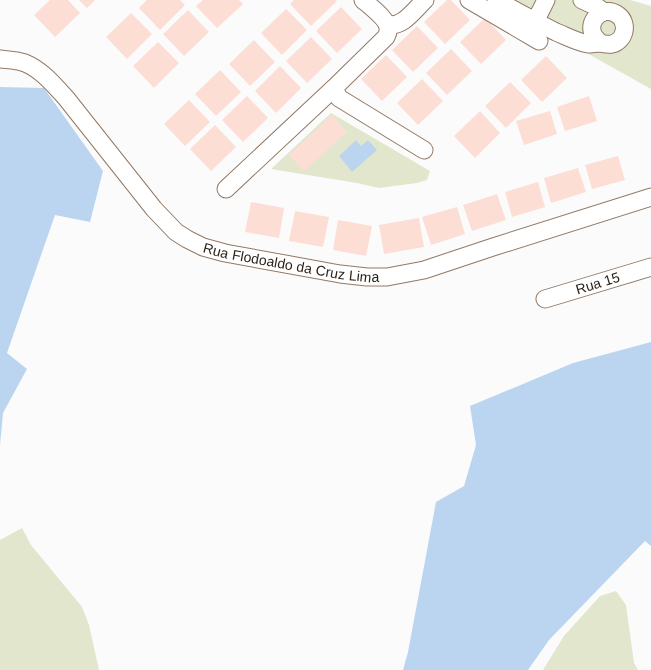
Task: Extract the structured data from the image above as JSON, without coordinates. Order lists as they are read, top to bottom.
{
  "streets": {
    "street": ["Rua Flodoaldo da Cruz Lima", "Rua 15"]
  }
}
